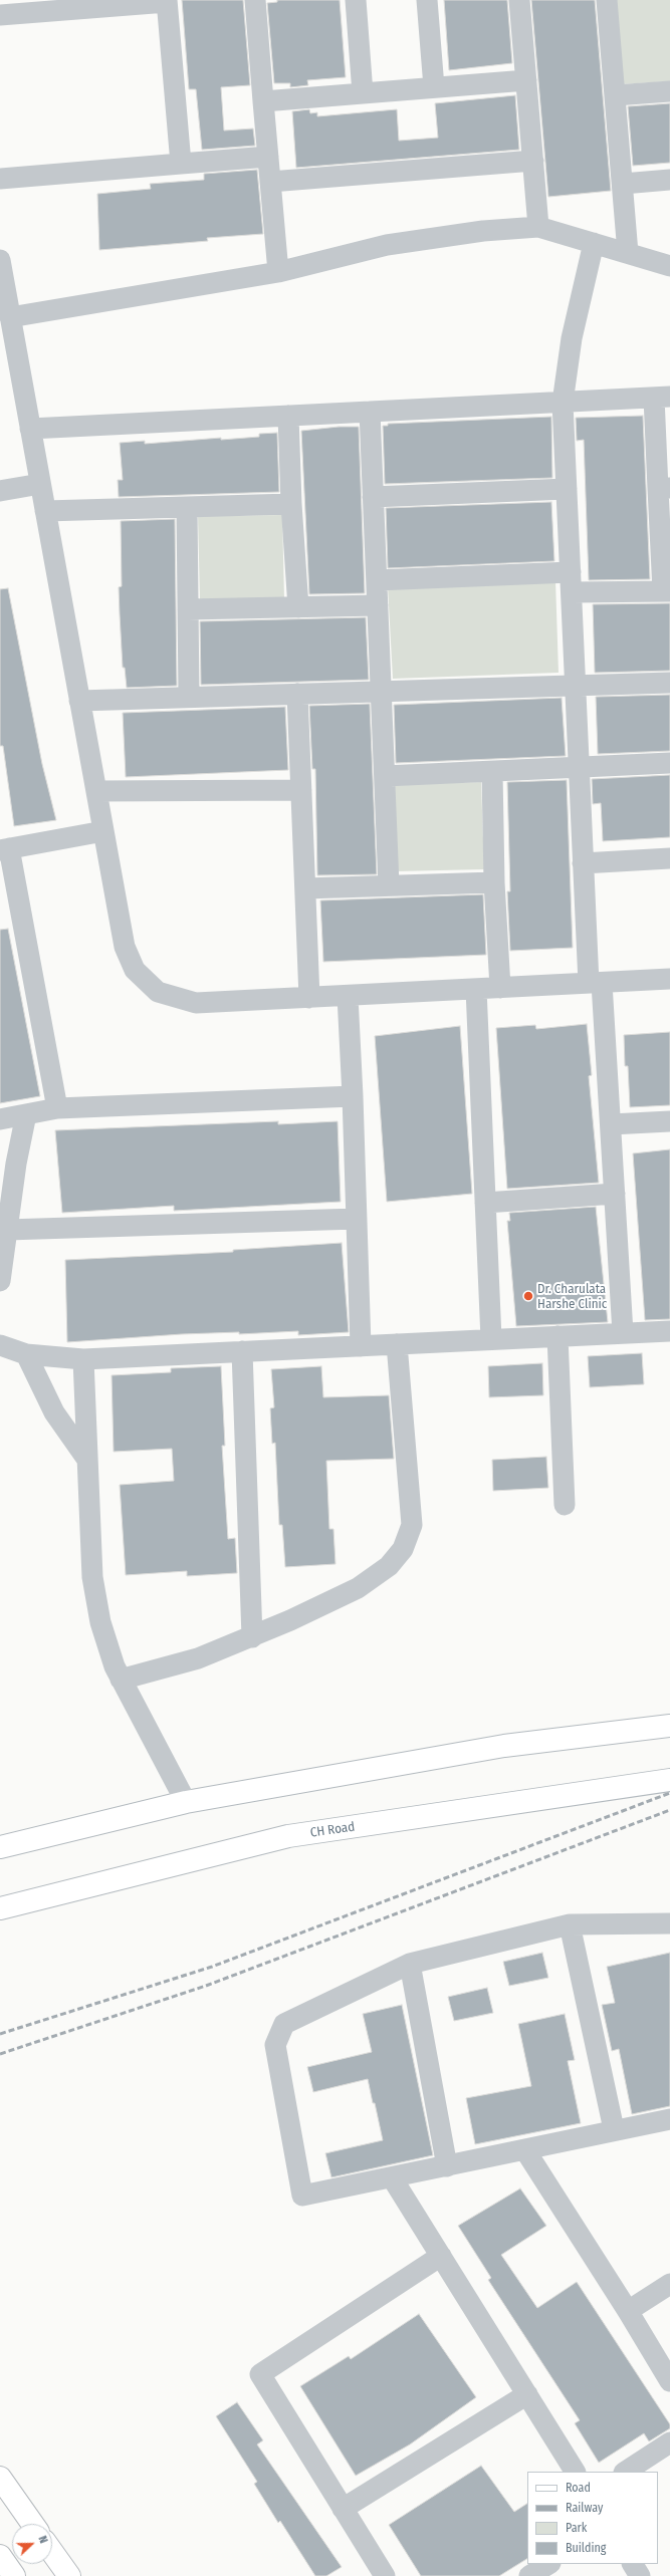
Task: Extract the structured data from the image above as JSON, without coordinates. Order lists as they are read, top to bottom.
{
  "streets": {
    "main road": ["CH Road"]
  },
  "places": ["Dr. Charulata Harshe Clinic"],
  "legend": [
    "Road",
    "Railway",
    "Park",
    "Building"
  ],
  "north": "right"
}
